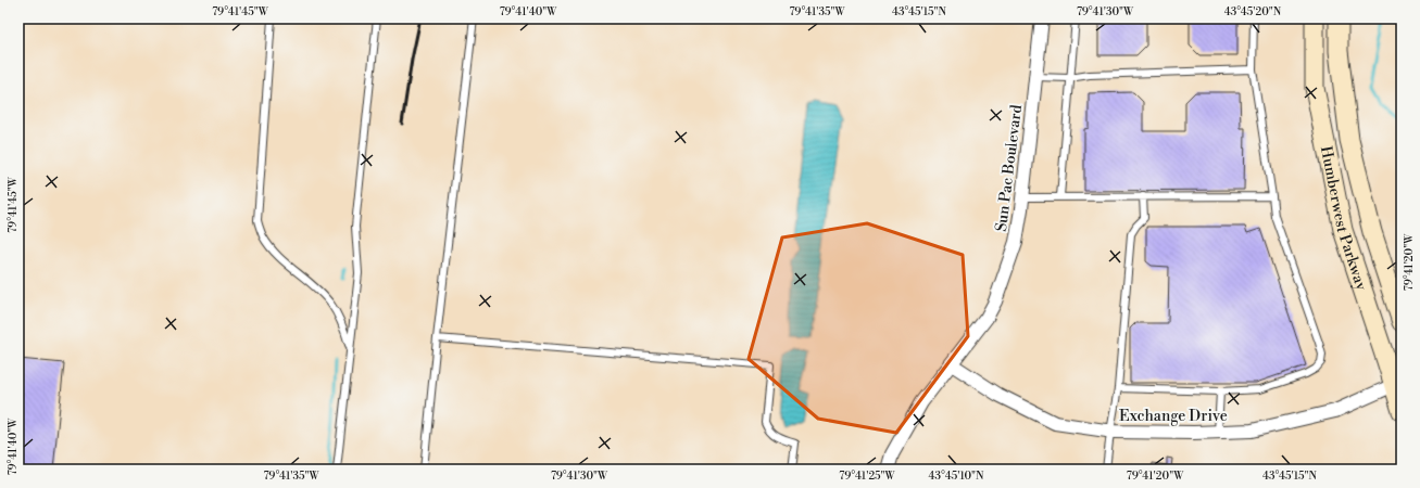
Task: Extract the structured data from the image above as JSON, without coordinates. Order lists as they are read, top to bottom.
{
  "streets": {
    "main road": ["Humberwest Parkway"],
    "street": ["Sun Pac Boulevard", "Exchange Drive"]
  },
  "crossings": [
    ["Sun Pac Boulevard", "Exchange Drive"],
    ["Humberwest Parkway", "Exchange Drive"]
  ],
  "coordinates": [
    "79°41'45\"W",
    "79°41'40\"W",
    "79°41'35\"W",
    "43°45'15\"N",
    "79°41'30\"W",
    "43°45'20\"N",
    "79°41'20\"W",
    "79°41'25\"W",
    "43°45'10\"N"
  ]
}
